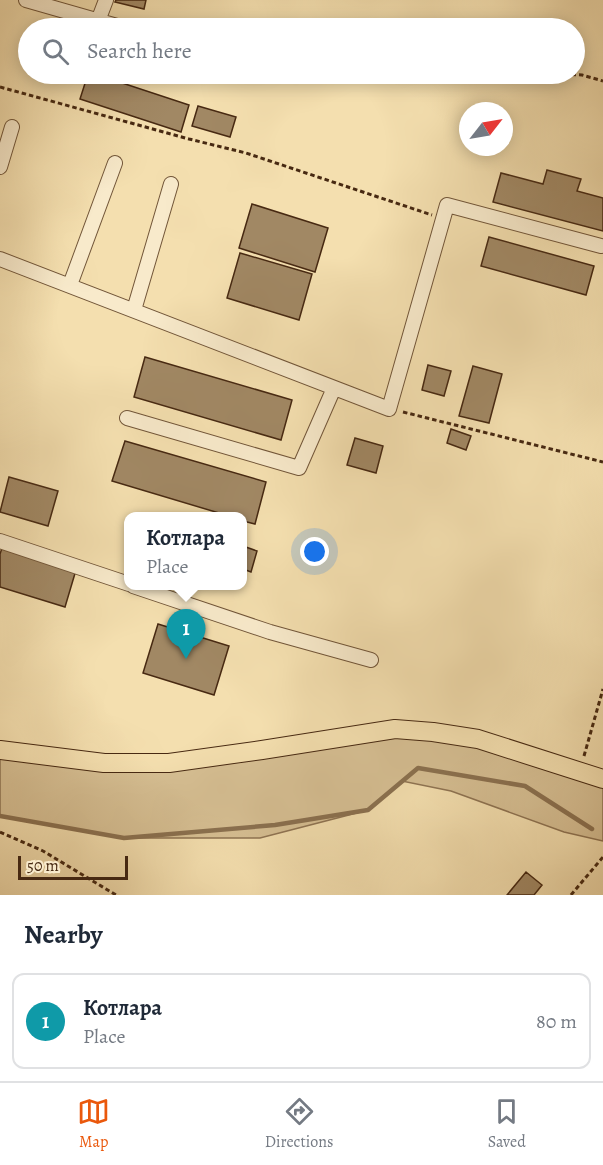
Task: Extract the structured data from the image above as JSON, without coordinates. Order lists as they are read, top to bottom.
{
  "scale_bar": "50 m",
  "north": "top right",
  "page": {
    "search": "Search here",
    "popup": ["Котлара", "Place"],
    "pins": "1",
    "scale": "50 m",
    "heading": "Nearby",
    "list": [
      {
        "mark": "1",
        "name": "Котлара",
        "note": "Place",
        "value": "80 m"
      }
    ],
    "nav": ["Map", "Directions", "Saved"]
  }
}
